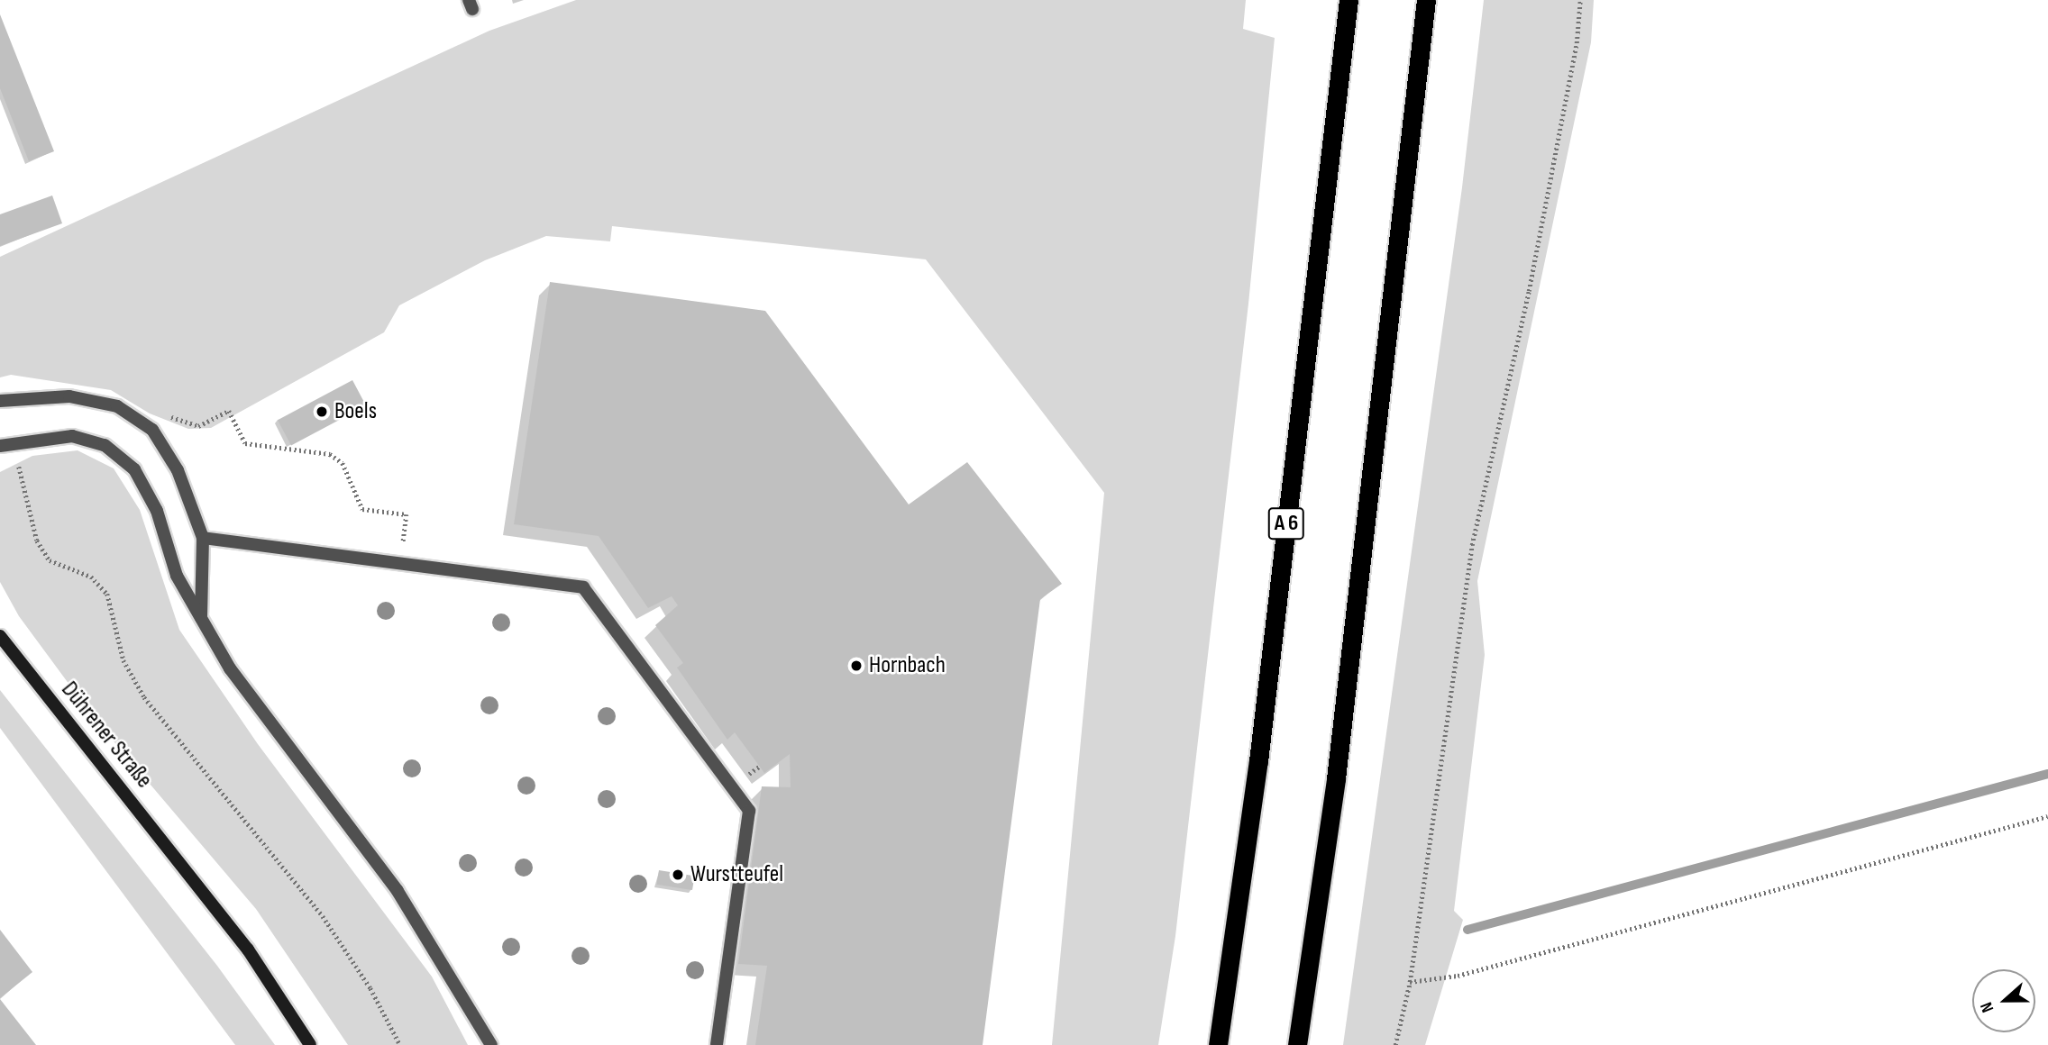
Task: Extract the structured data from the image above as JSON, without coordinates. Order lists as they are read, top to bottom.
{
  "streets": {
    "highway": ["A 6"],
    "main road": ["Dührener Straße"]
  },
  "places": ["Boels", "Hornbach", "Wurstteufel"],
  "north": "left"
}
